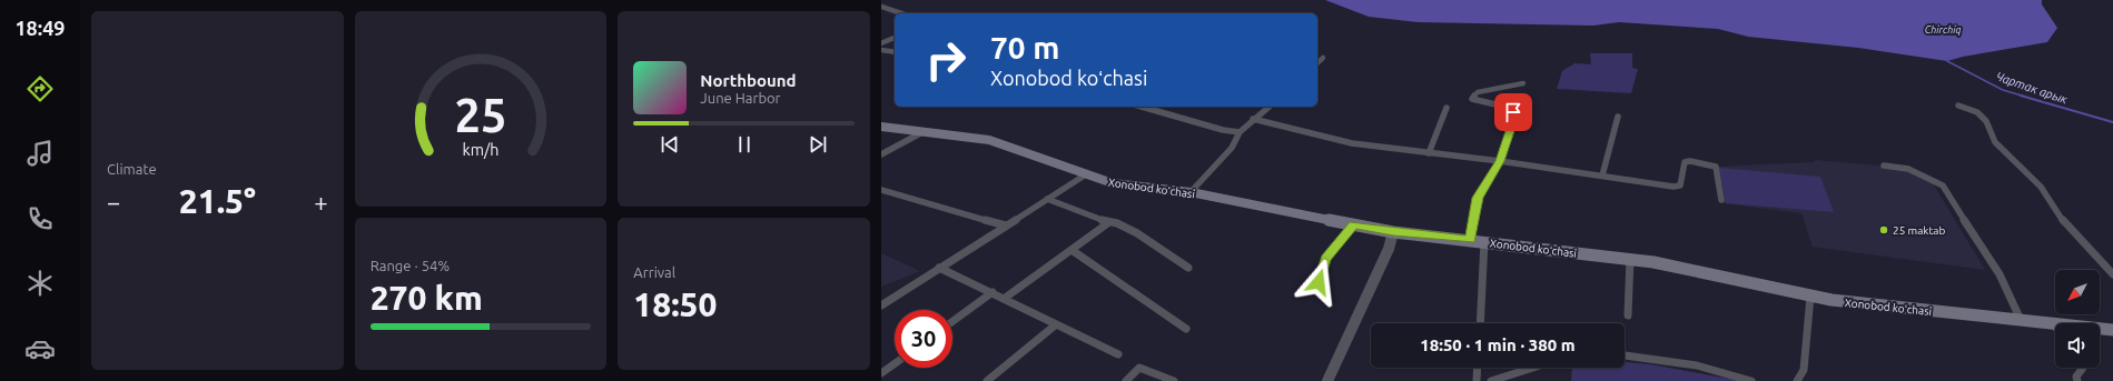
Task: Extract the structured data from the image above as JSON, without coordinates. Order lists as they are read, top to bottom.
{
  "streets": {
    "main road": ["Xonobod koʻchasi"]
  },
  "water": ["Chirchiq", "Чартак арык"],
  "places": ["25 maktab"],
  "north": "bottom left",
  "page": {
    "tabs": "18:49",
    "tile": [
      "Climate",
      ["Range · 54%", "270 km"],
      ["Arrival", "18:50"]
    ],
    "turn": ["70 m", "Xonobod koʻchasi"],
    "song": ["Northbound", "June Harbor"],
    "heat": ["−", "21.5°", "+"],
    "limit": "30",
    "trip": "18:50 · 1 min · 380 m",
    "gauge": ["25", "km/h"]
  }
}
